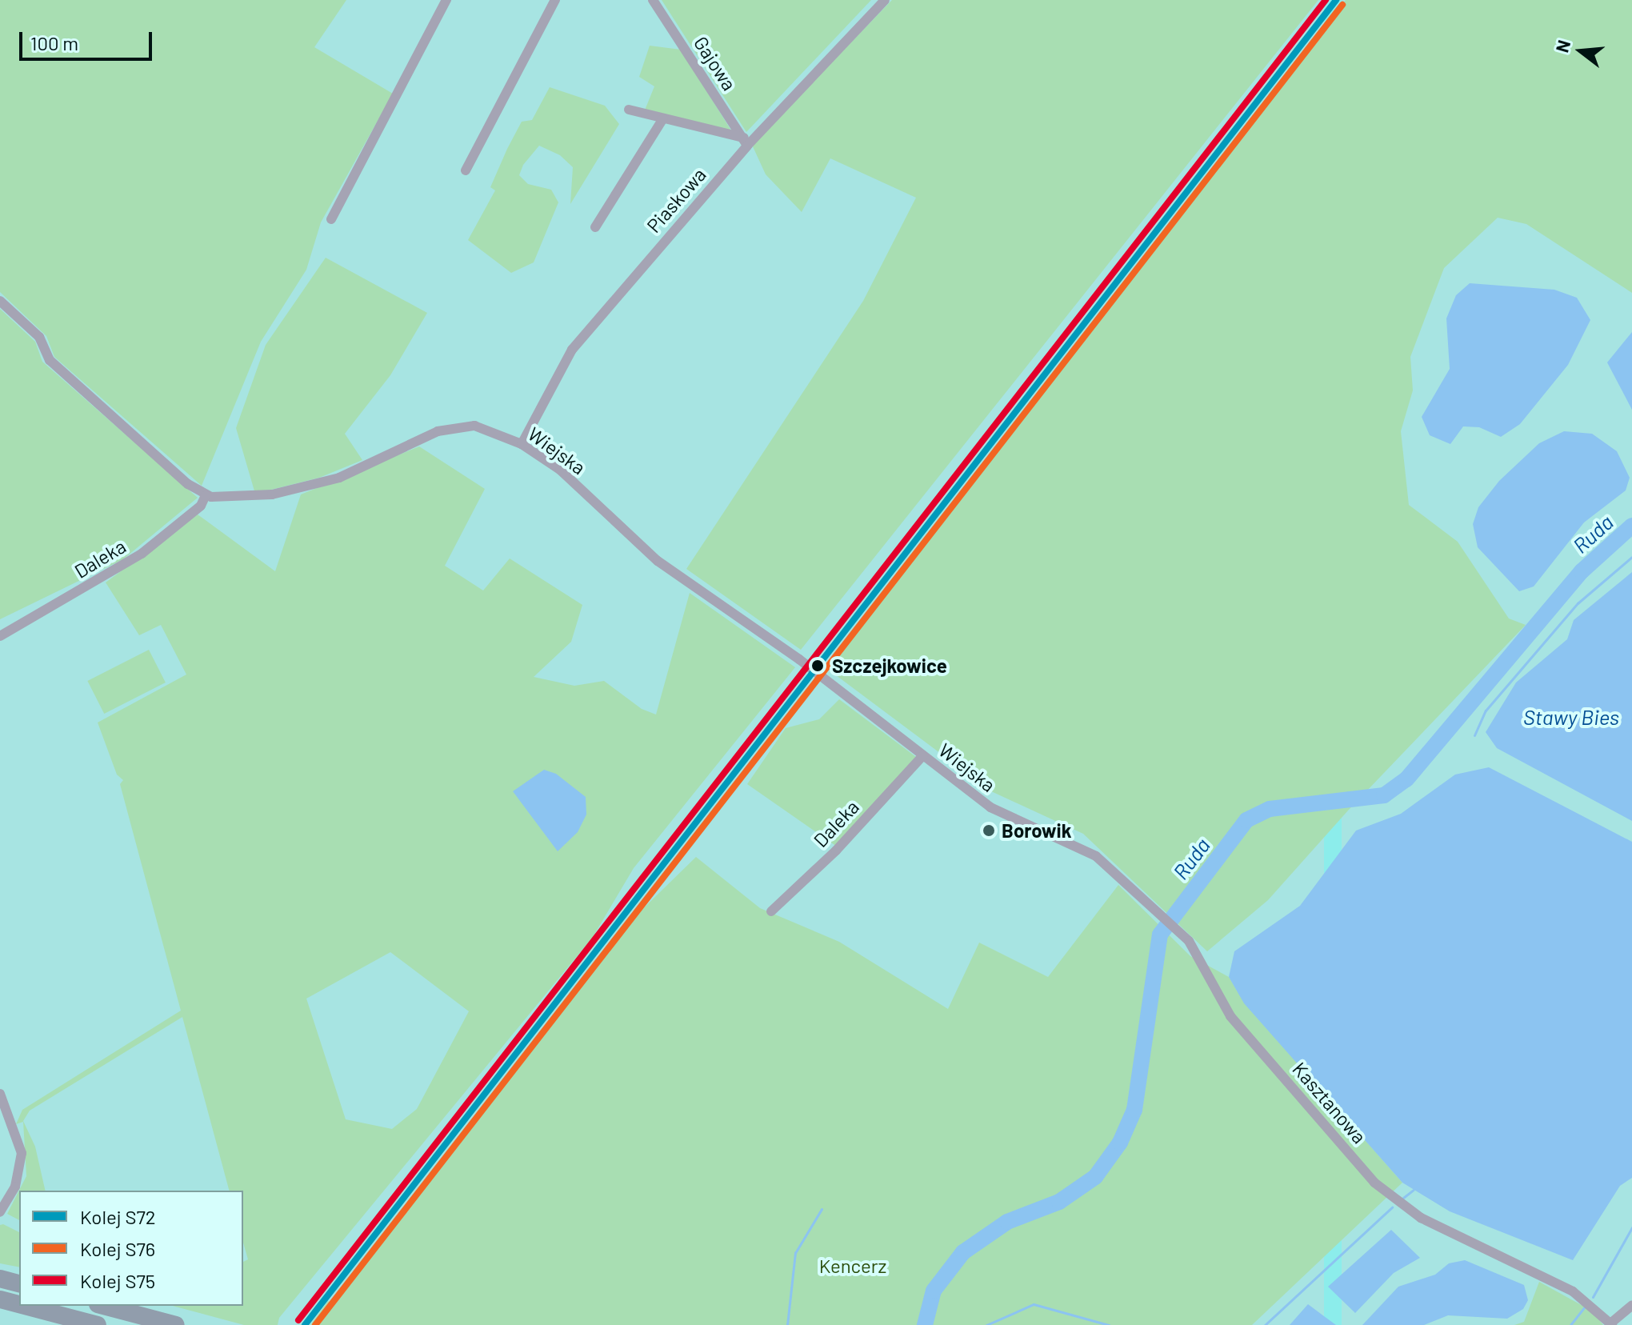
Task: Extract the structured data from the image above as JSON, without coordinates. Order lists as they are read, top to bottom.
{
  "streets": {
    "street": [
      "Gajowa",
      "Piaskowa",
      "Wiejska",
      "Daleka",
      "Kasztanowa"
    ]
  },
  "crossings": [
    ["Gajowa", "Piaskowa"],
    ["Piaskowa", "Wiejska"],
    ["Wiejska", "Daleka"],
    ["Wiejska", "Kasztanowa"]
  ],
  "water": ["Ruda", "Stawy Bies"],
  "parks": ["Kencerz"],
  "places": ["Szczejkowice", "Borowik"],
  "lines": ["rail line S72", "rail line S75", "rail line S76"],
  "legend": ["Kolej S72", "Kolej S76", "Kolej S75"],
  "scale_bar": "100 m",
  "north": "left"
}
